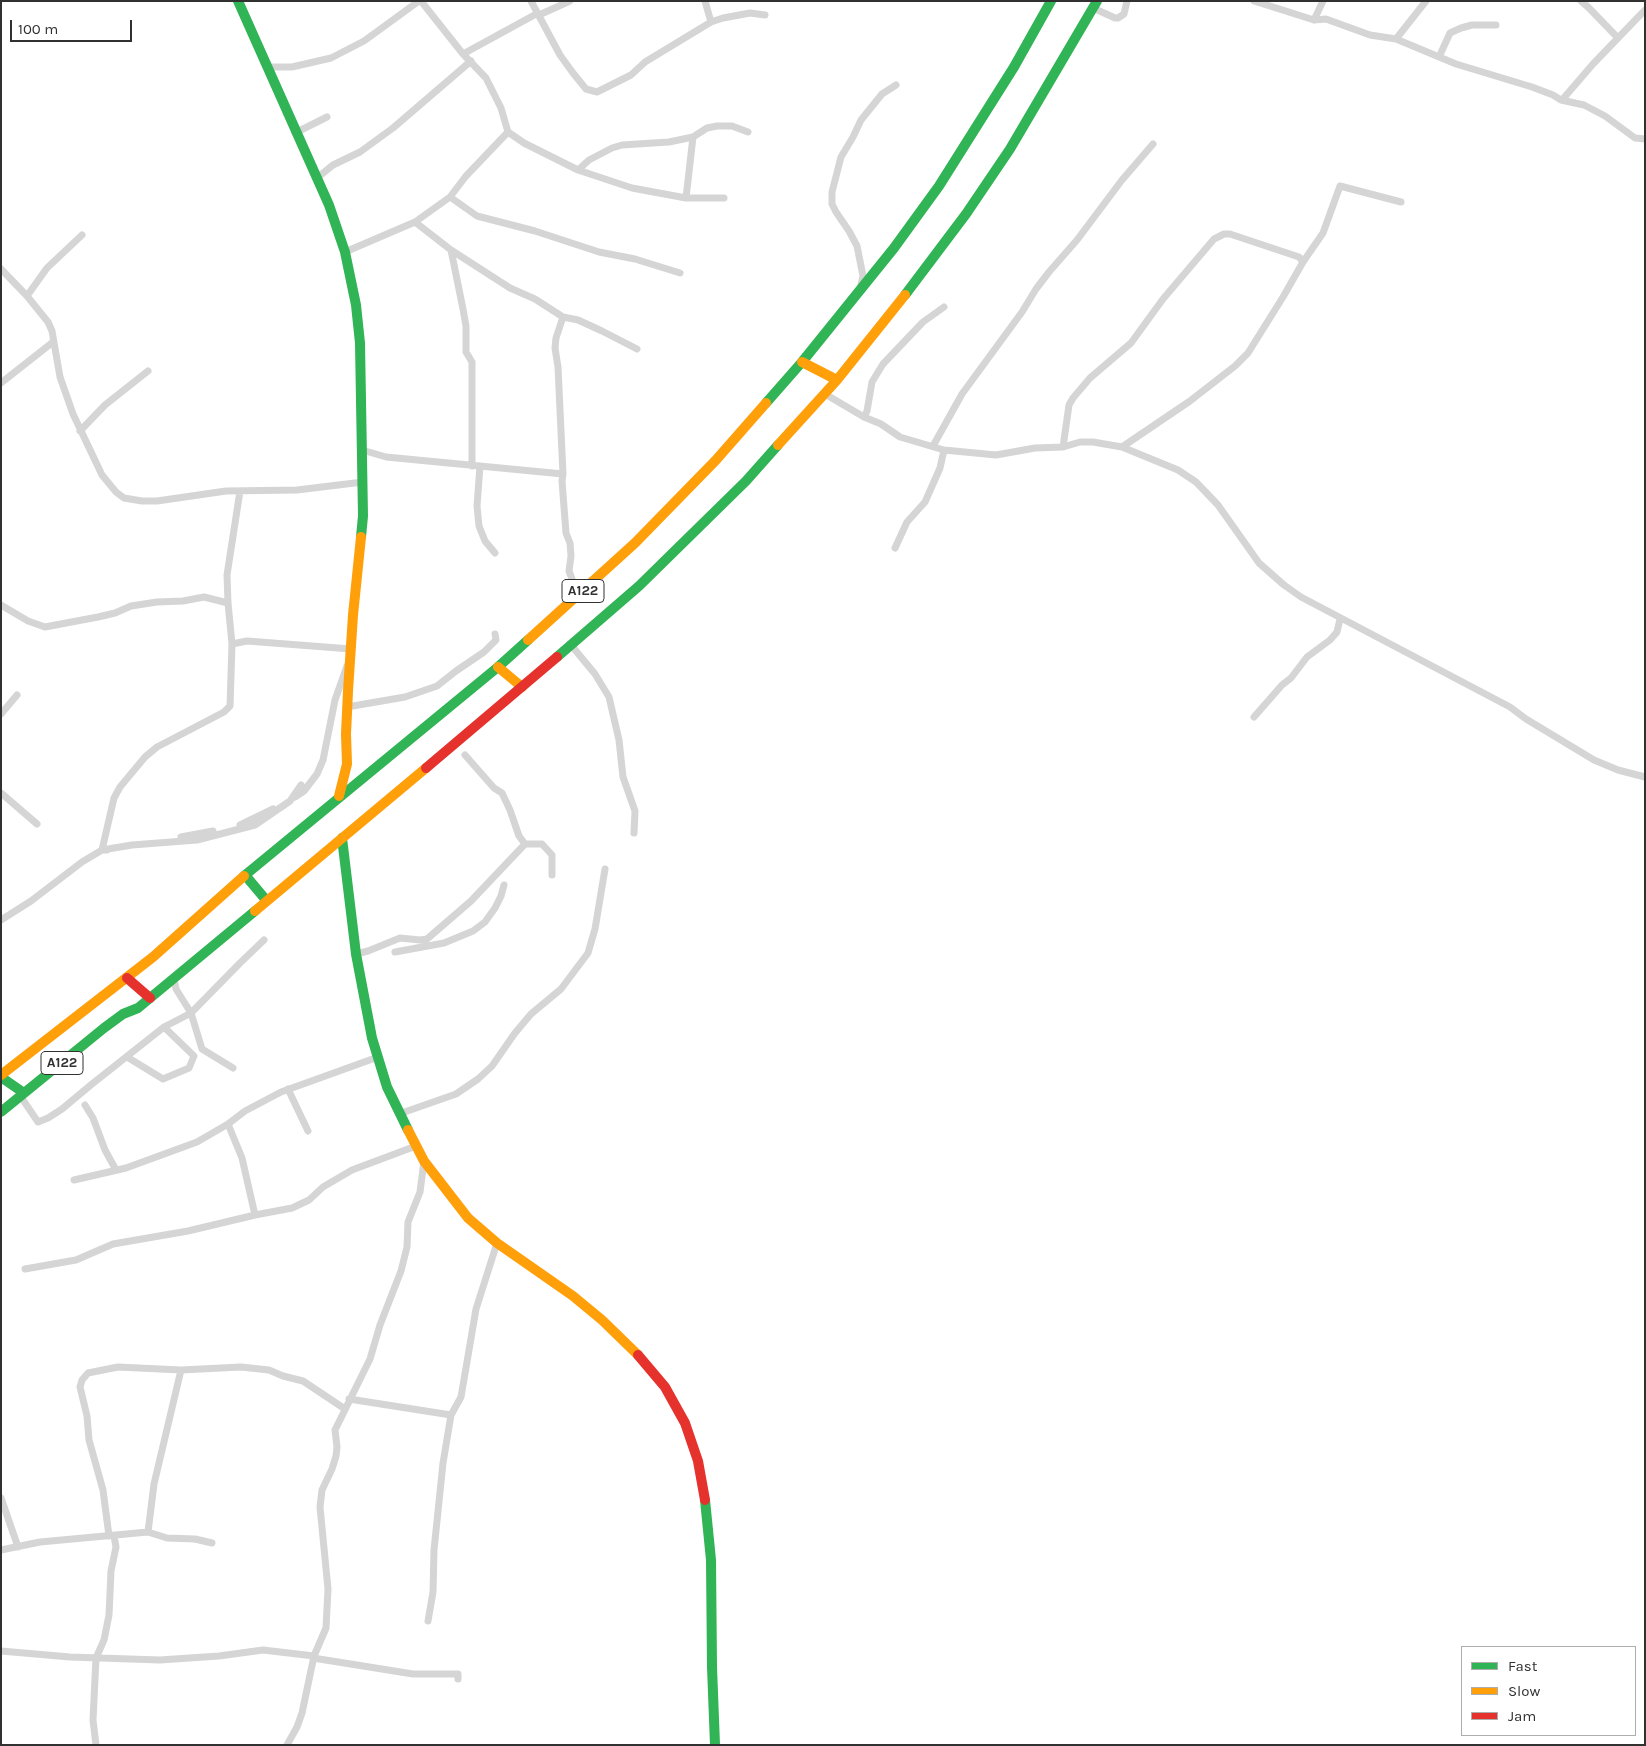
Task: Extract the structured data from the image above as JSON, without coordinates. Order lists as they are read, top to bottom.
{
  "streets": {
    "main road": ["A122"]
  },
  "legend": ["Fast", "Slow", "Jam"],
  "scale_bar": "100 m"
}
